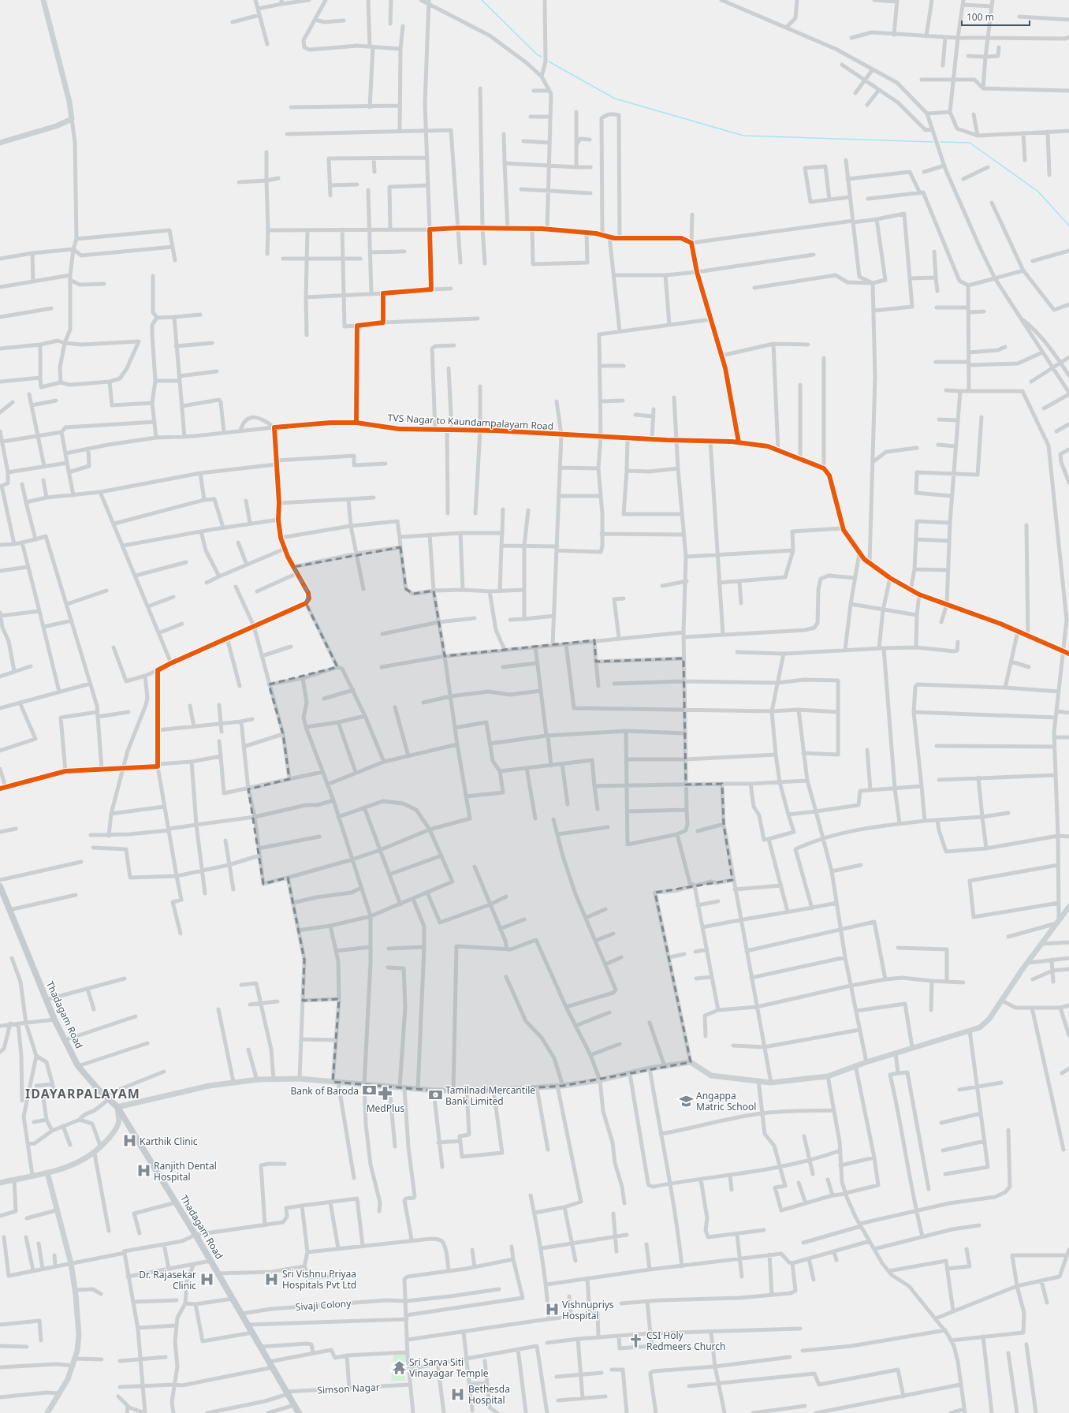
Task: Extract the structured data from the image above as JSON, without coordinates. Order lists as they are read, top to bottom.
{
  "streets": {
    "main road": ["Thadagam Road"],
    "street": ["TVS Nagar to Kaundampalayam Road", "Sivaji Colony", "Simson Nagar"]
  },
  "crossings": [
    ["Thadagam Road", "Sivaji Colony"],
    ["Thadagam Road", "Simson Nagar"]
  ],
  "districts": ["IDAYARPALAYAM"],
  "places": {
    "bank": ["Bank of Baroda", "Tamilnad Mercantile Bank Limited"],
    "pharmacy": ["MedPlus"],
    "school or university": ["Angappa Matric School"],
    "hospital": [
      "Karthik Clinic",
      "Ranjith Dental Hospital",
      "Sri Vishnu Priyaa Hospitals Pvt Ltd",
      "Dr. Rajasekar Clinic",
      "Vishnupriys Hospital",
      "Bethesda Hospital"
    ],
    "church": ["CSI Holy Redmeers Church"],
    "temple": ["Sri Sarva Siti Vinayagar Temple"]
  },
  "scale_bar": "100 m"
}
